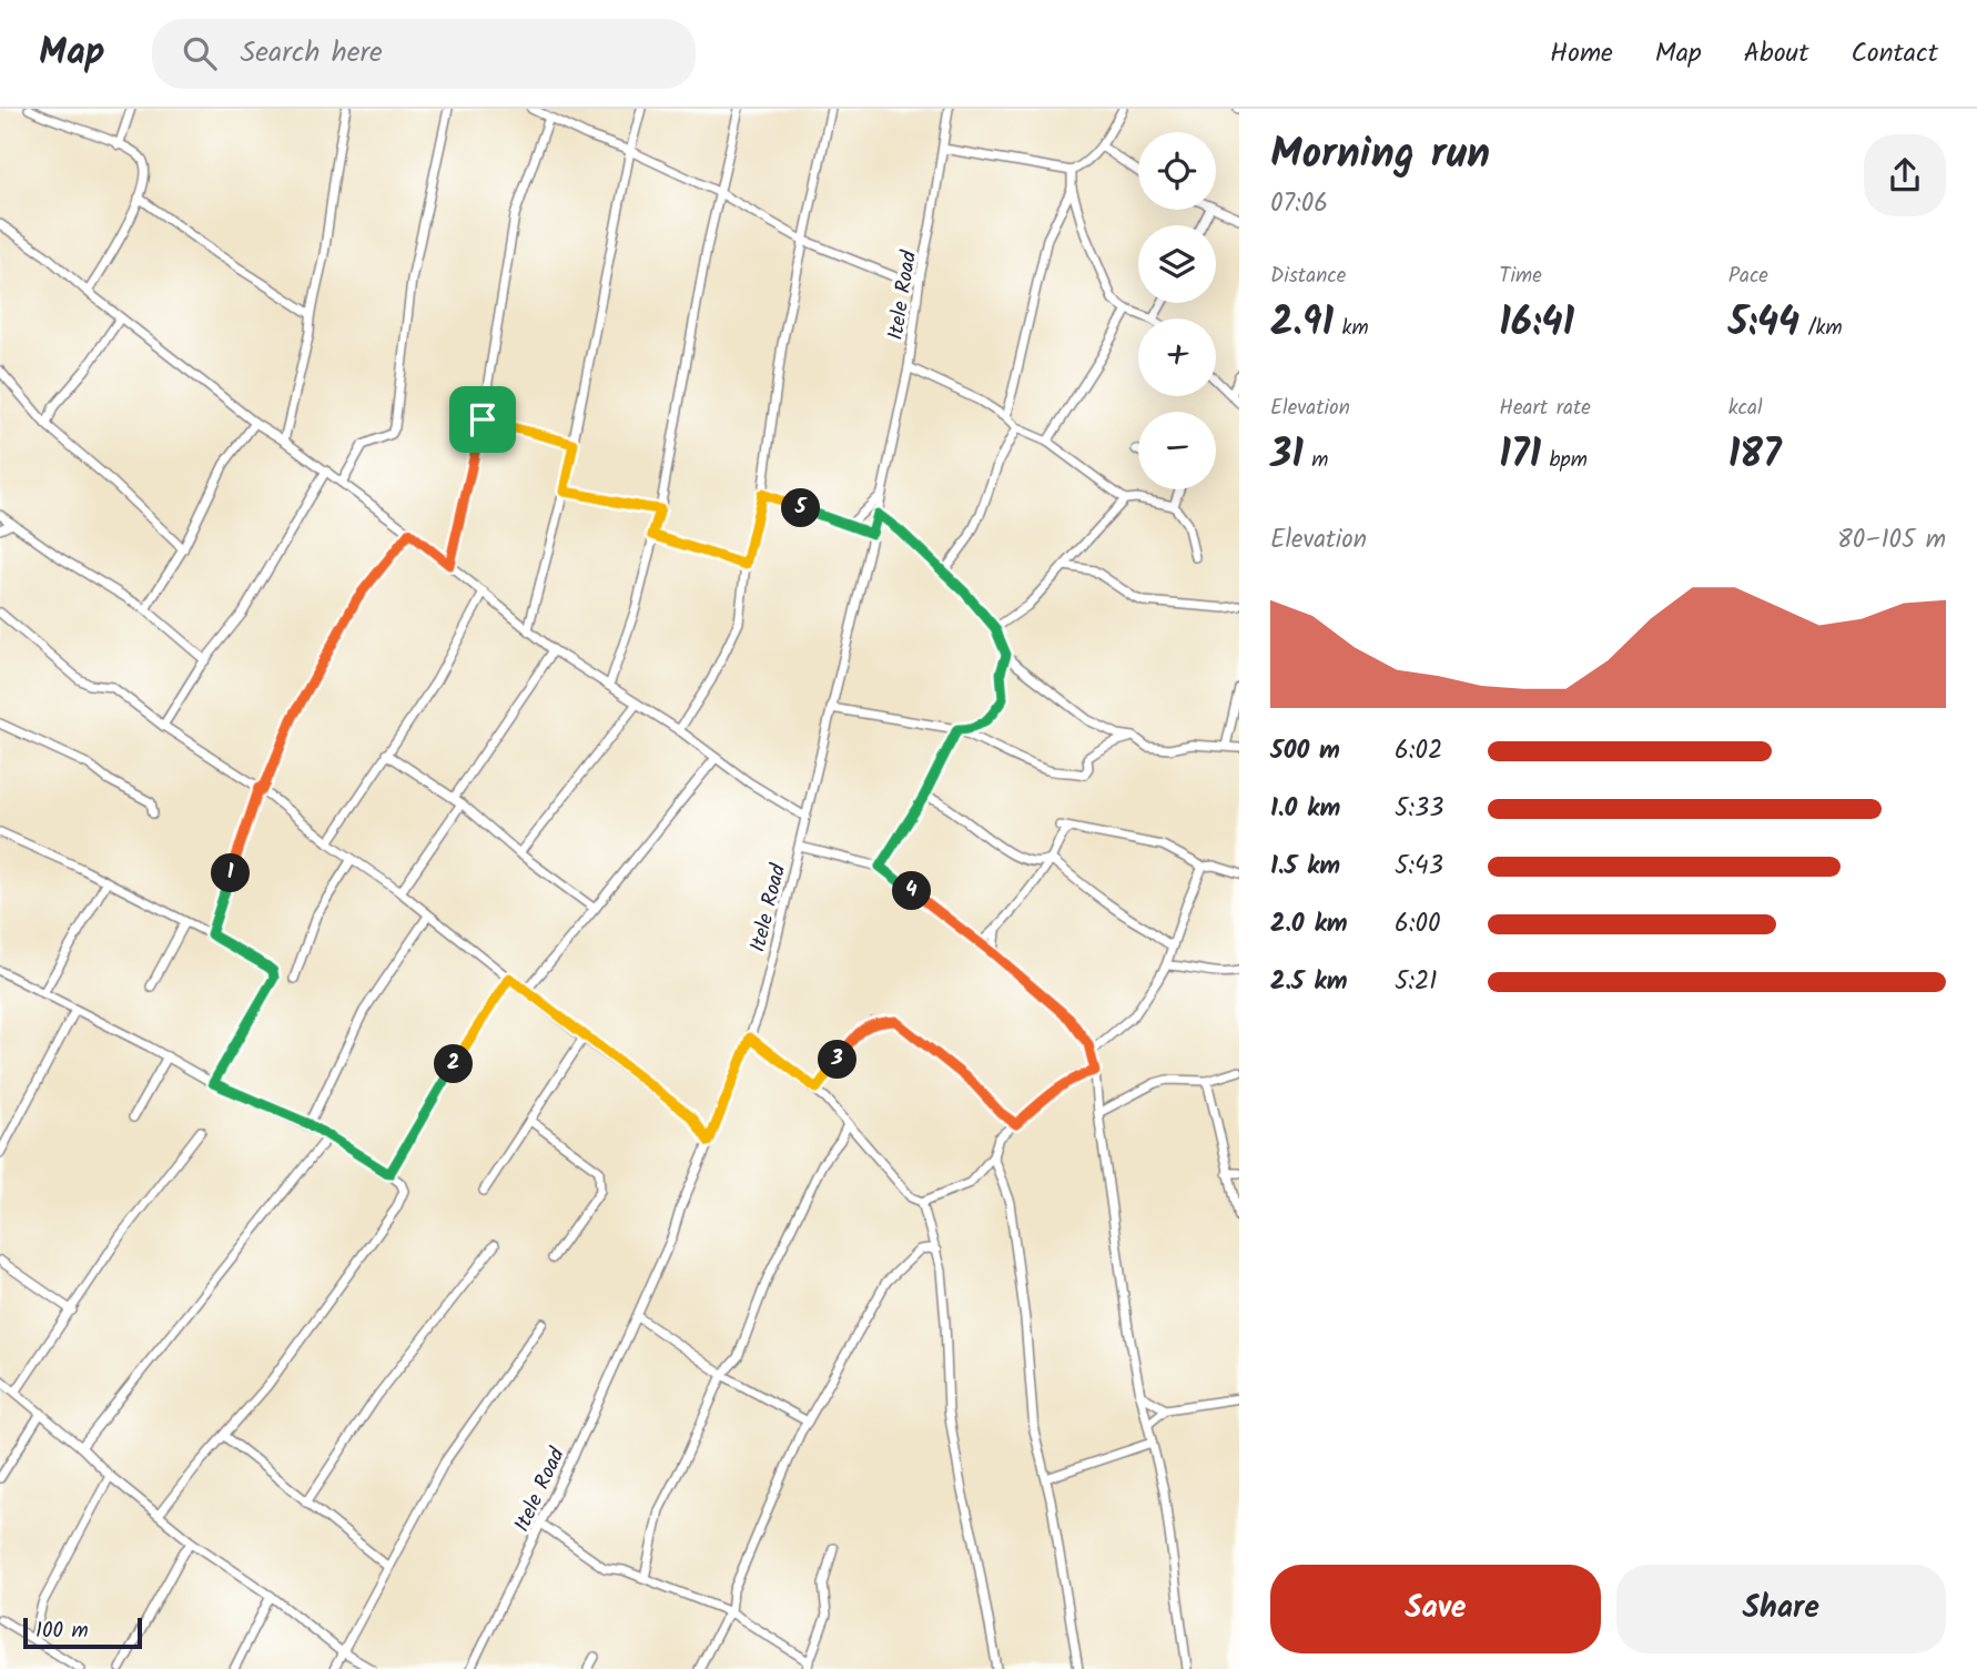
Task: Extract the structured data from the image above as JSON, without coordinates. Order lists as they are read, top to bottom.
{
  "streets": {
    "street": ["Itele Road"]
  },
  "scale_bar": "100 m",
  "page": {
    "header": "Map",
    "search": "Search here",
    "nav": [
      "Home",
      "Map",
      "About",
      "Contact"
    ],
    "heading": ["Morning run", "07:06"],
    "map_buttons": ["+", "−"],
    "stats": [
      ["Distance", "2.91 km"],
      ["Time", "16:41"],
      ["Pace", "5:44 /km"],
      ["Elevation", "31 m"],
      ["Heart rate", "171 bpm"],
      ["kcal", "187"]
    ],
    "pins": [
      "5",
      "1",
      "4",
      "3",
      "2"
    ],
    "chart": ["Elevation", "80–105 m"],
    "list": [
      {
        "name": "500 m",
        "note": "6:02"
      },
      {
        "name": "1.0 km",
        "note": "5:33"
      },
      {
        "name": "1.5 km",
        "note": "5:43"
      },
      {
        "name": "2.0 km",
        "note": "6:00"
      },
      {
        "name": "2.5 km",
        "note": "5:21"
      }
    ],
    "buttons": ["Save", "Share"],
    "scale": "100 m"
  }
}
